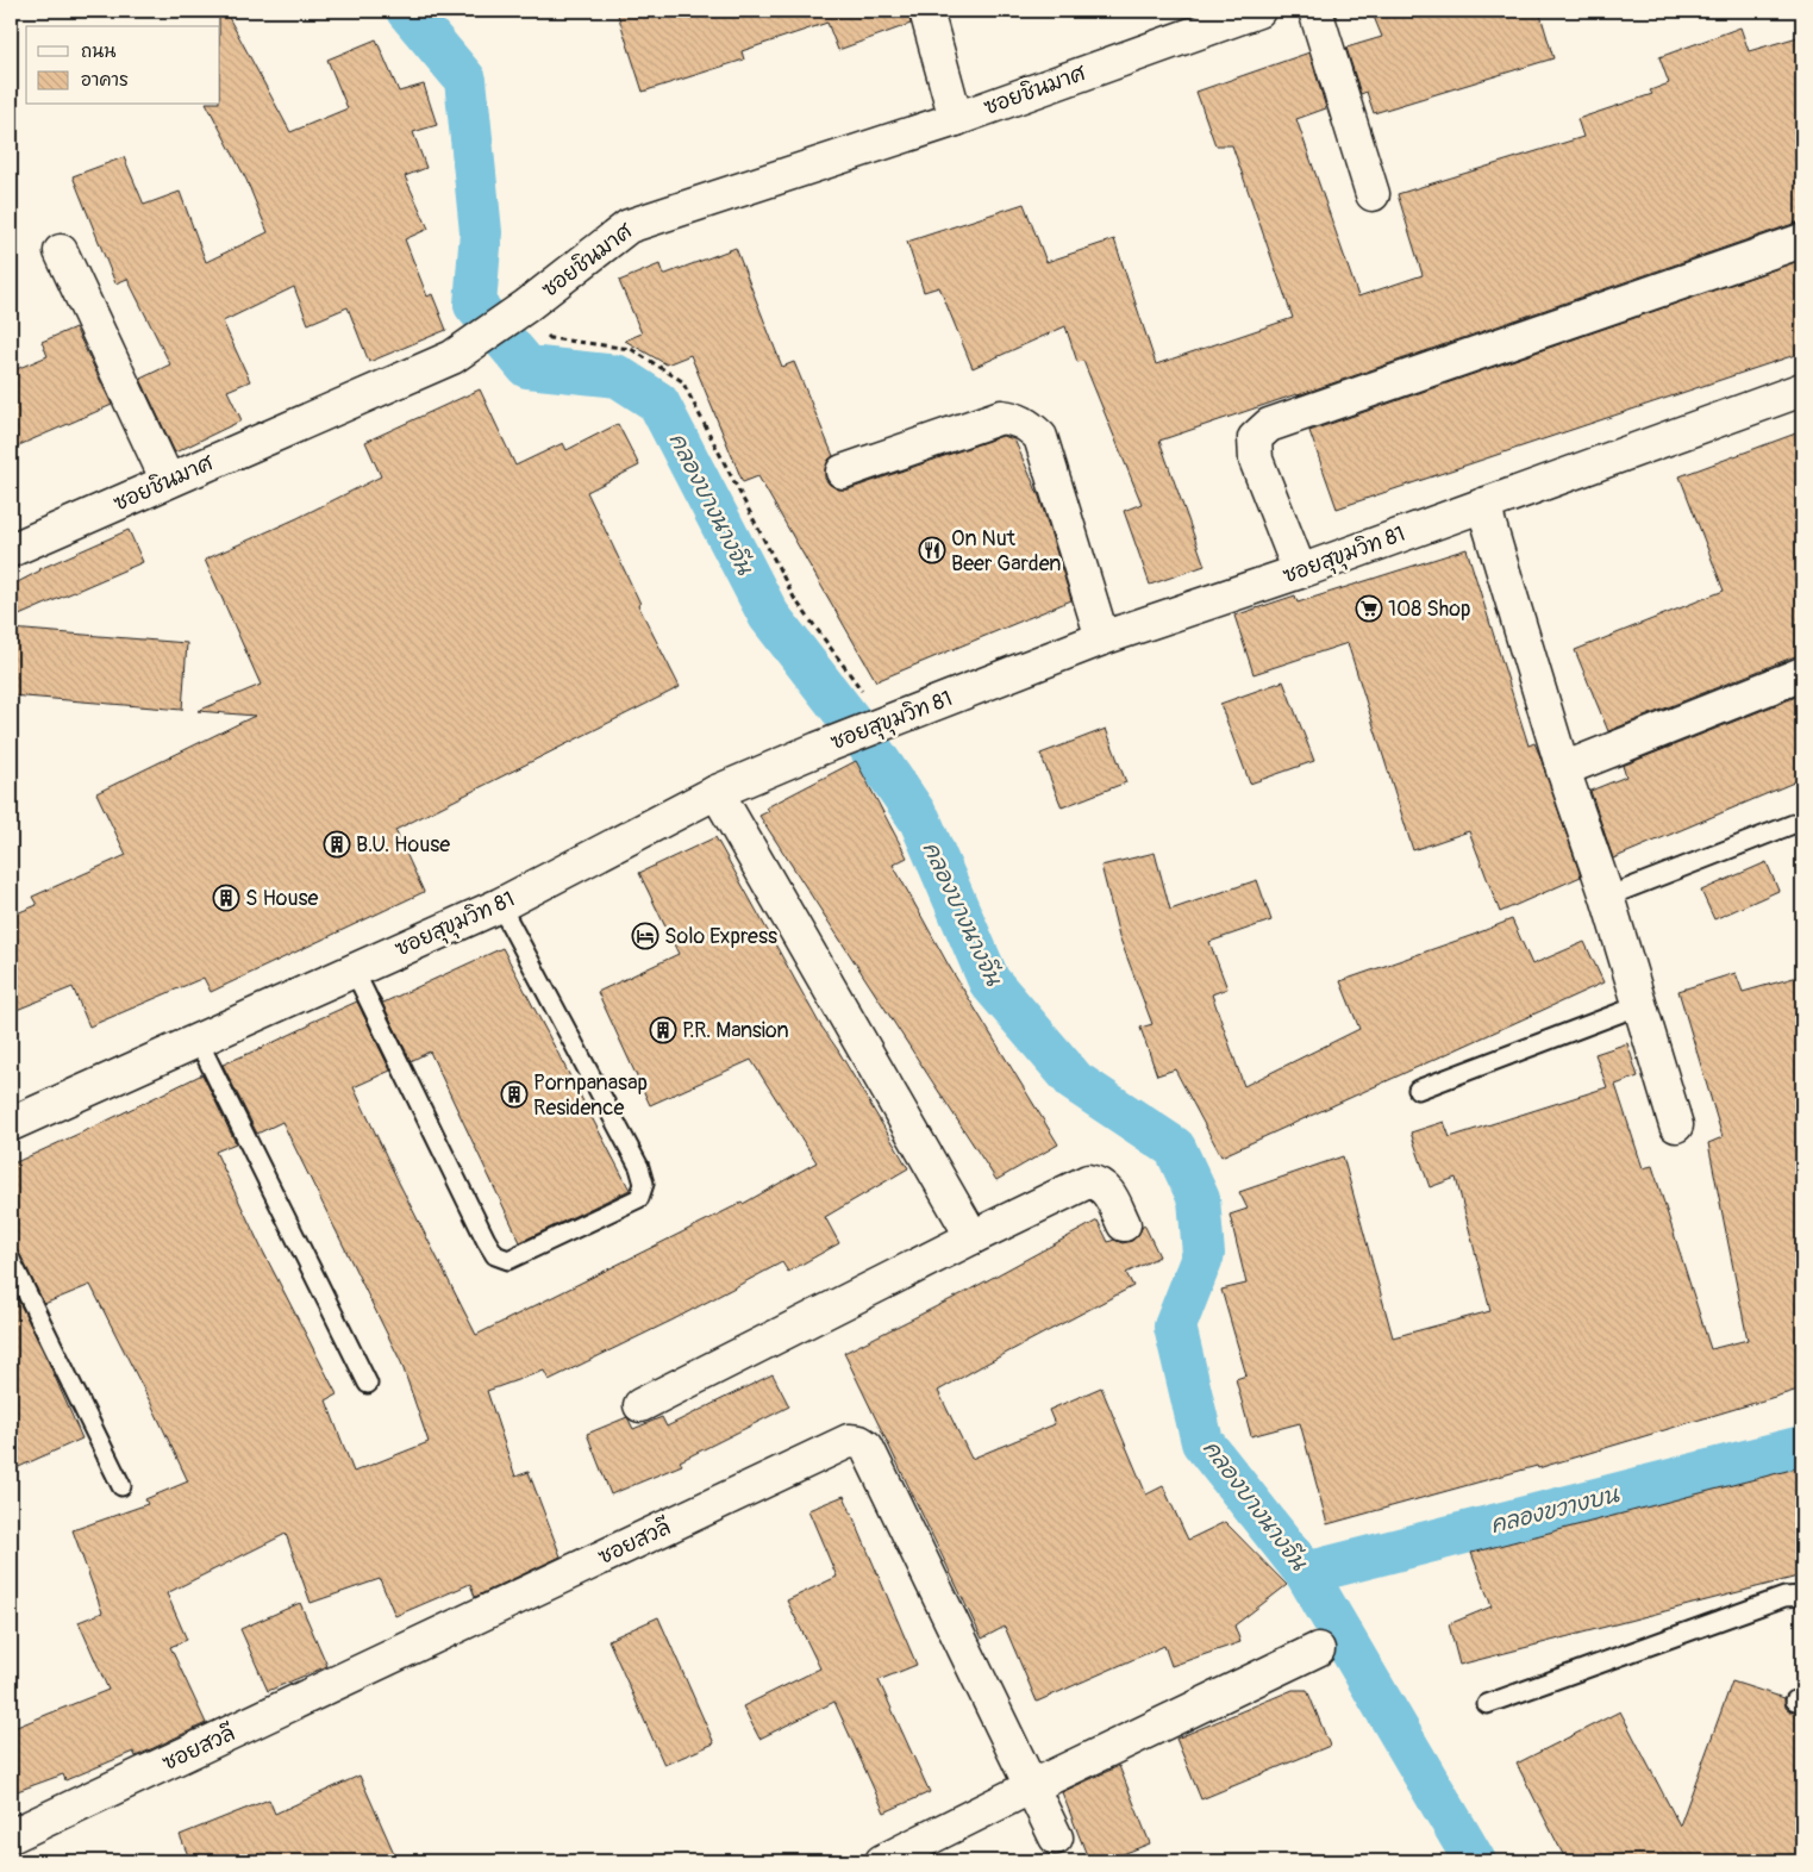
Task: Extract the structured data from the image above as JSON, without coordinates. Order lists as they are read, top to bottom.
{
  "streets": {
    "street": ["ซอยชินมาศ", "ซอยสุขุมวิท 81", "ซอยสวลี"]
  },
  "water": ["คลองบางนางจีน", "คลองขวางบน"],
  "places": {
    "restaurant": ["On Nut Beer Garden"],
    "supermarket": ["108 Shop"],
    "building": [
      "B.U. House",
      "S House",
      "P.R. Mansion",
      "Pornpanasap Residence"
    ],
    "hotel": ["Solo Express"]
  },
  "legend": ["ถนน", "อาคาร"]
}
